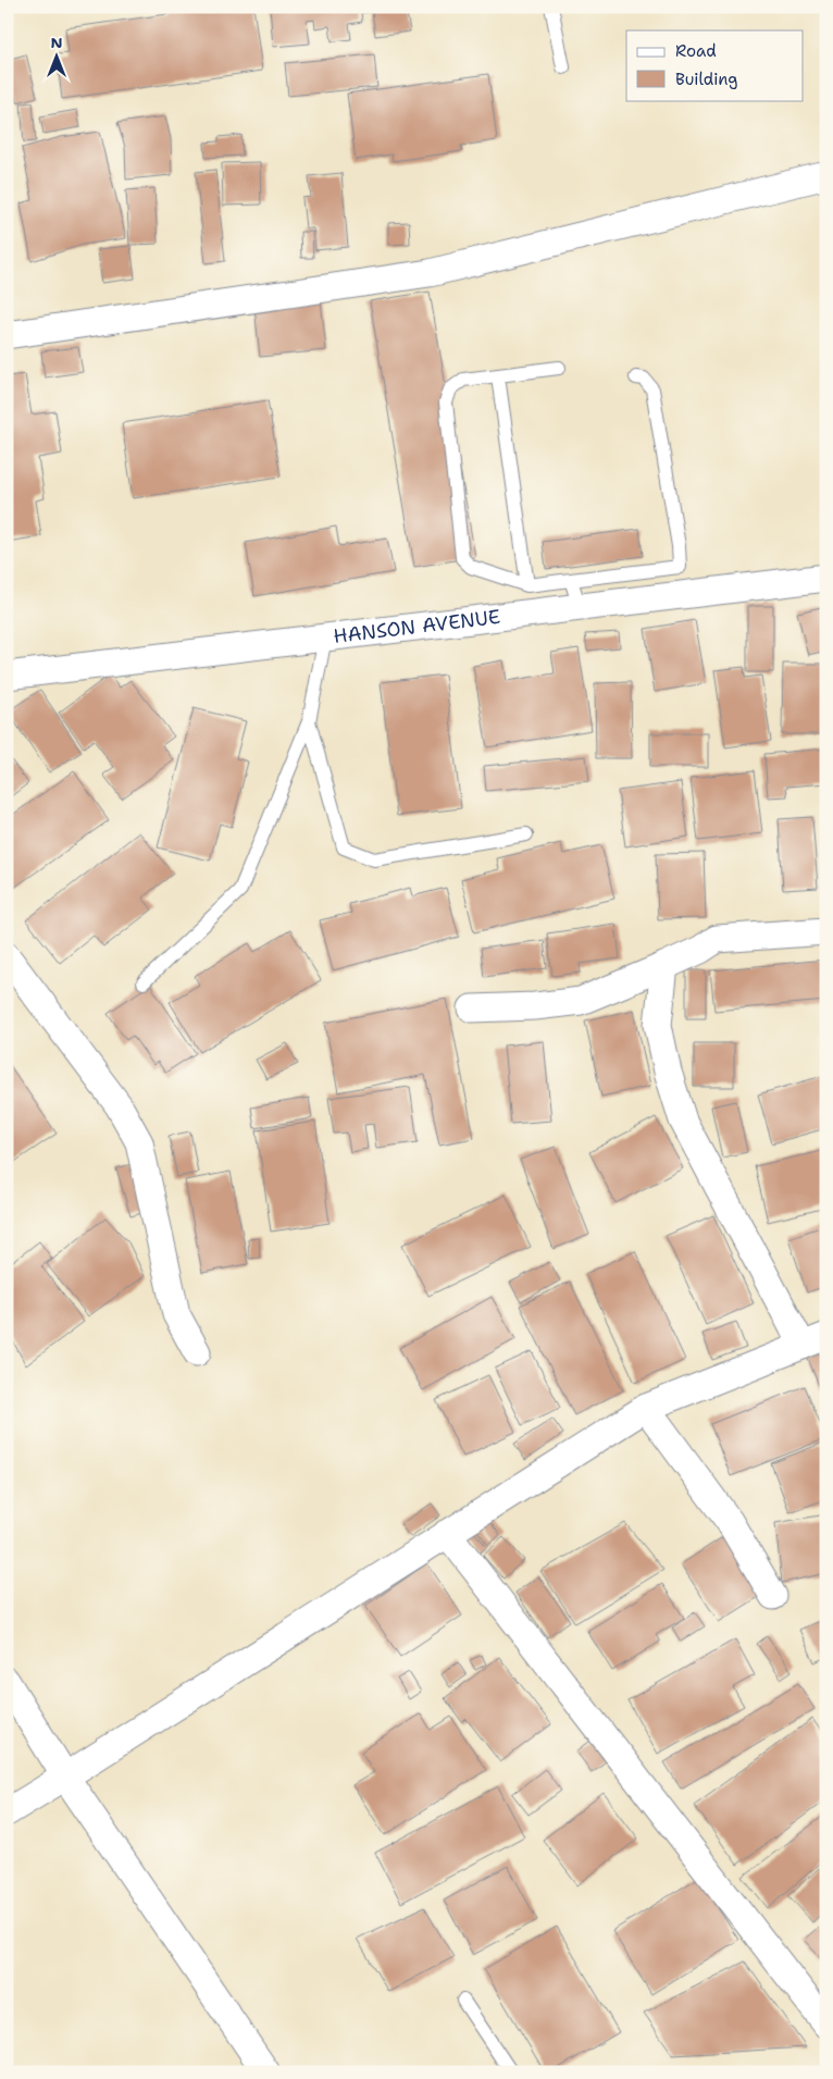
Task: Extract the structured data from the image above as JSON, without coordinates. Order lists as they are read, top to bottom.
{
  "streets": {
    "street": ["HANSON AVENUE"]
  },
  "legend": ["Road", "Building"],
  "north": "top"
}
